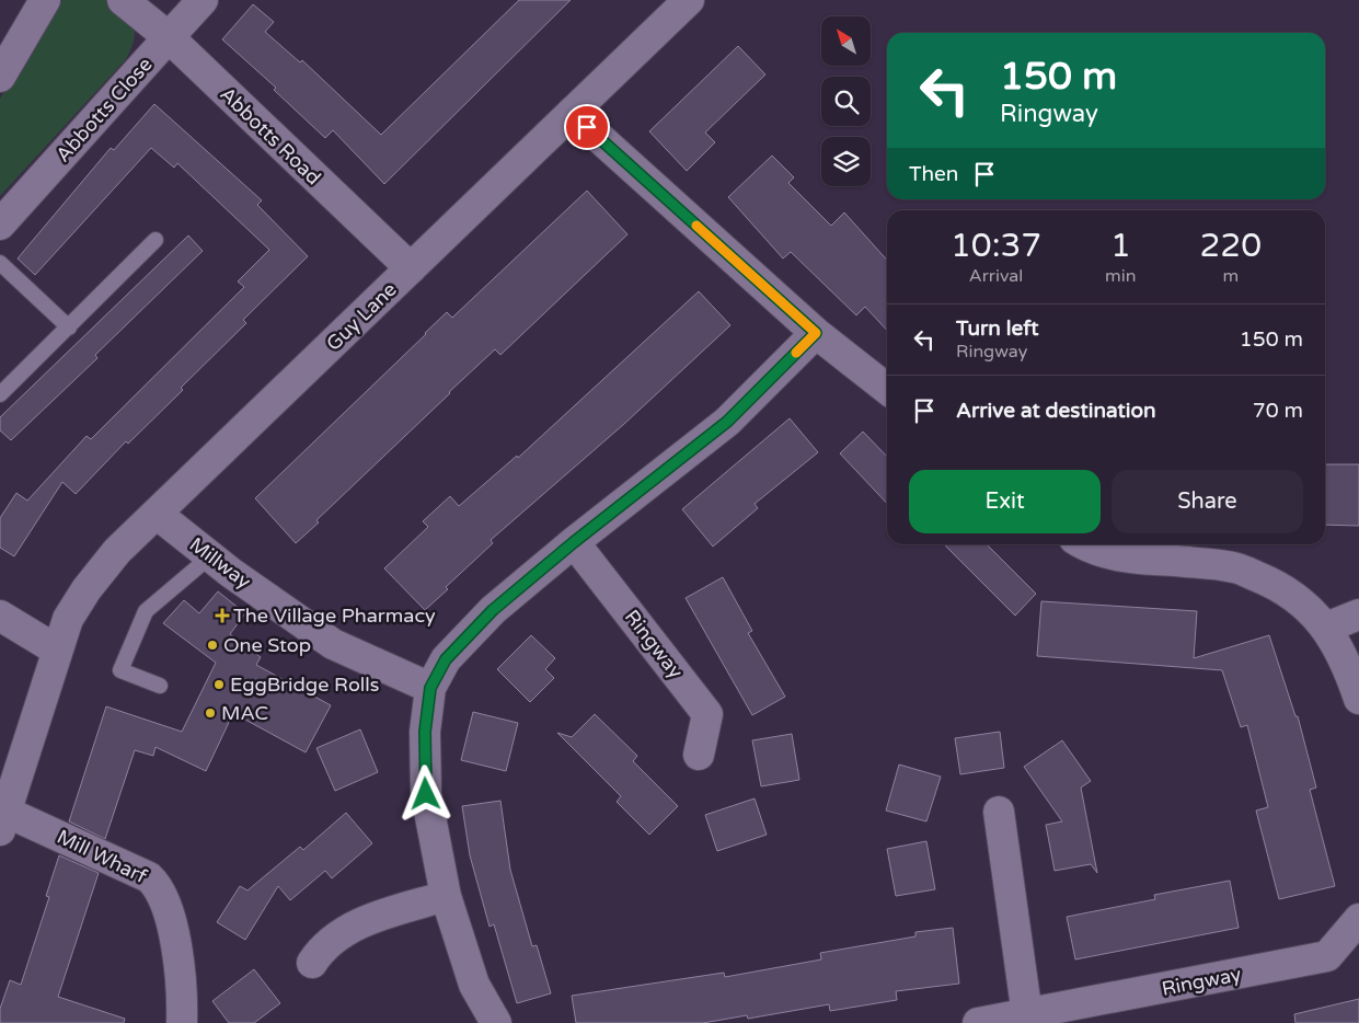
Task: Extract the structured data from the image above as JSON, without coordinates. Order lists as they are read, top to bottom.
{
  "streets": {
    "street": [
      "Abbotts Close",
      "Abbotts Road",
      "Guy Lane",
      "Millway",
      "Ringway",
      "Mill Wharf"
    ]
  },
  "crossings": [
    ["Abbotts Close", "Abbotts Road"],
    ["Abbotts Road", "Guy Lane"],
    ["Guy Lane", "Millway"],
    ["Guy Lane", "Mill Wharf"]
  ],
  "places": {
    "health": ["The Village Pharmacy"],
    "other": ["One Stop", "EggBridge Rolls", "MAC"]
  },
  "north": "top left",
  "page": {
    "turn": ["150 m", "Ringway"],
    "then": "Then",
    "eta": [
      "10:37",
      "Arrival",
      "1",
      "min",
      "220",
      "m"
    ],
    "list": [
      {
        "name": "Turn left",
        "note": "Ringway",
        "value": "150 m"
      },
      {
        "name": "Arrive at destination",
        "value": "70 m"
      }
    ],
    "buttons": ["Exit", "Share"]
  }
}
